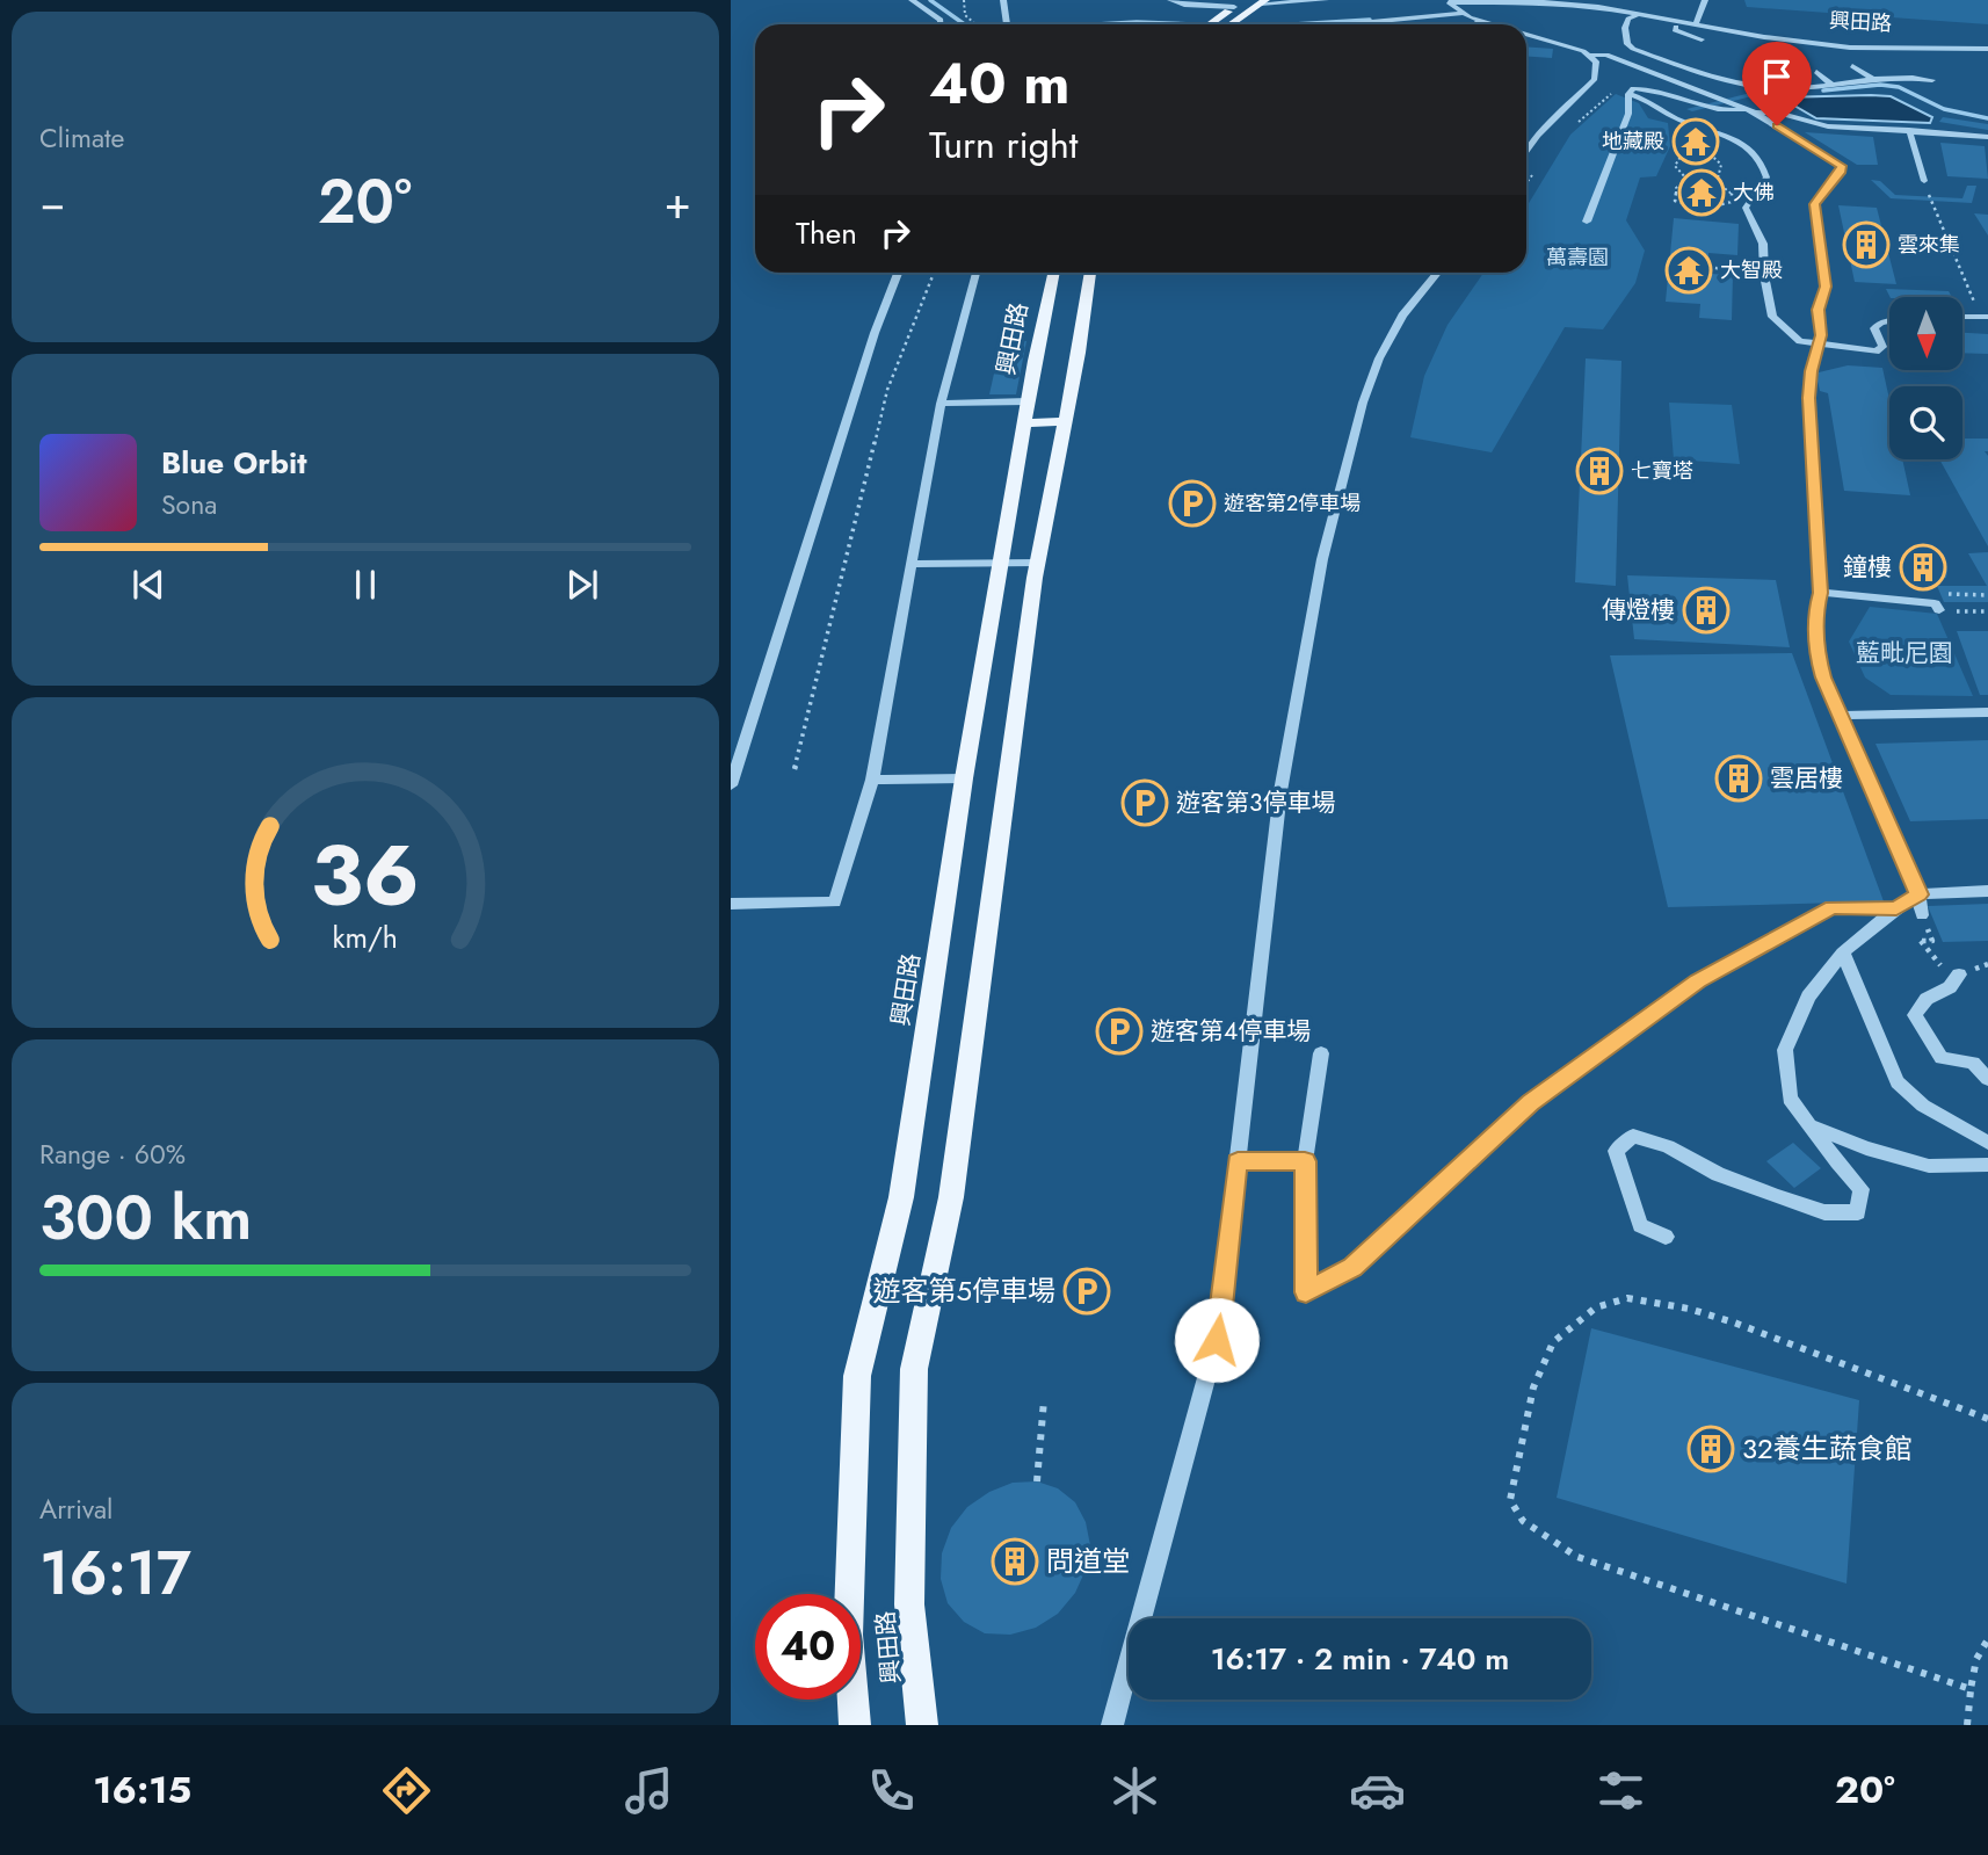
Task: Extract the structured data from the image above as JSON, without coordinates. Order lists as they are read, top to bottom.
{
  "streets": {
    "main road": ["興田路"]
  },
  "parks": ["萬壽園", "藍毗尼園"],
  "places": {
    "temple": ["地藏殿", "大佛", "大智殿"],
    "building": [
      "雲來集",
      "七寶塔",
      "鐘樓",
      "傳燈樓",
      "雲居樓",
      "32養生蔬食館",
      "問道堂"
    ],
    "parking": [
      "遊客第2停車場",
      "遊客第3停車場",
      "遊客第4停車場",
      "遊客第5停車場"
    ]
  },
  "north": "bottom",
  "page": {
    "tile": [
      "Climate",
      ["Range · 60%", "300 km"],
      ["Arrival", "16:17"]
    ],
    "turn": ["40 m", "Turn right"],
    "heat": ["−", "20°", "+"],
    "then": "Then",
    "song": ["Blue Orbit", "Sona"],
    "limit": "40",
    "trip": "16:17 · 2 min · 740 m",
    "tabs": ["16:15", "20°"],
    "gauge": ["36", "km/h"]
  }
}
